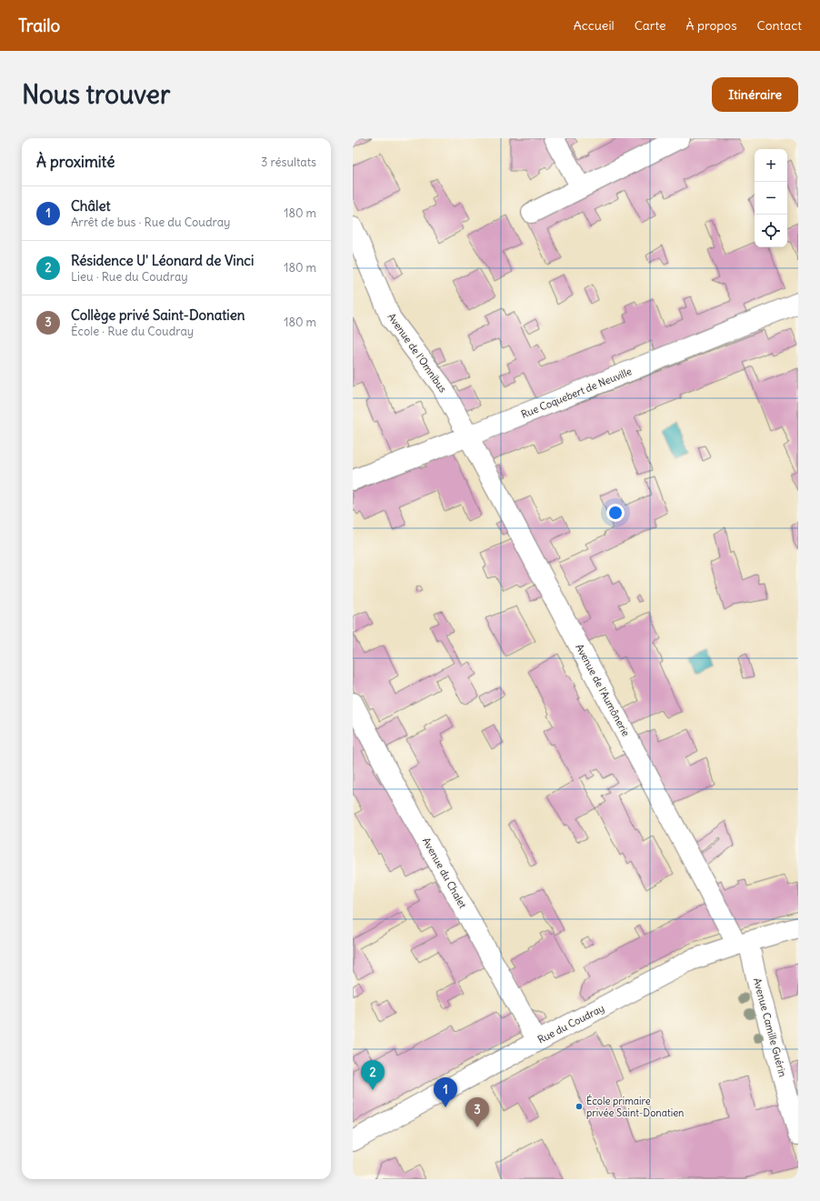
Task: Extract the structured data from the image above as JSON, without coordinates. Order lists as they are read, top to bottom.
{
  "streets": {
    "street": [
      "Avenue de l'Omnibus",
      "Rue Coquebert de Neuville",
      "Avenue de l'Aumônerie",
      "Avenue du Chalet",
      "Rue du Coudray",
      "Avenue Camille Guérin"
    ]
  },
  "crossings": [
    ["Avenue de l'Omnibus", "Rue Coquebert de Neuville"],
    ["Avenue de l'Omnibus", "Avenue de l'Aumônerie"],
    ["Rue Coquebert de Neuville", "Avenue de l'Aumônerie"],
    ["Avenue de l'Aumônerie", "Rue du Coudray"],
    ["Avenue de l'Aumônerie", "Avenue Camille Guérin"],
    ["Avenue du Chalet", "Rue du Coudray"],
    ["Rue du Coudray", "Avenue Camille Guérin"]
  ],
  "places": ["École primaire privée Saint-Donatien"],
  "page": {
    "header": "Trailo",
    "nav": [
      "Accueil",
      "Carte",
      "À propos",
      "Contact"
    ],
    "buttons": "Itinéraire",
    "title": "Nous trouver",
    "heading": ["À proximité", "3 résultats"],
    "map_buttons": ["+", "−"],
    "list": [
      {
        "mark": "1",
        "name": "Châlet",
        "note": "Arrêt de bus · Rue du Coudray",
        "value": "180 m"
      },
      {
        "mark": "2",
        "name": "Résidence U' Léonard de Vinci",
        "note": "Lieu · Rue du Coudray",
        "value": "180 m"
      },
      {
        "mark": "3",
        "name": "Collège privé Saint-Donatien",
        "note": "École · Rue du Coudray",
        "value": "180 m"
      }
    ],
    "pins": ["2", "1", "3"]
  }
}
